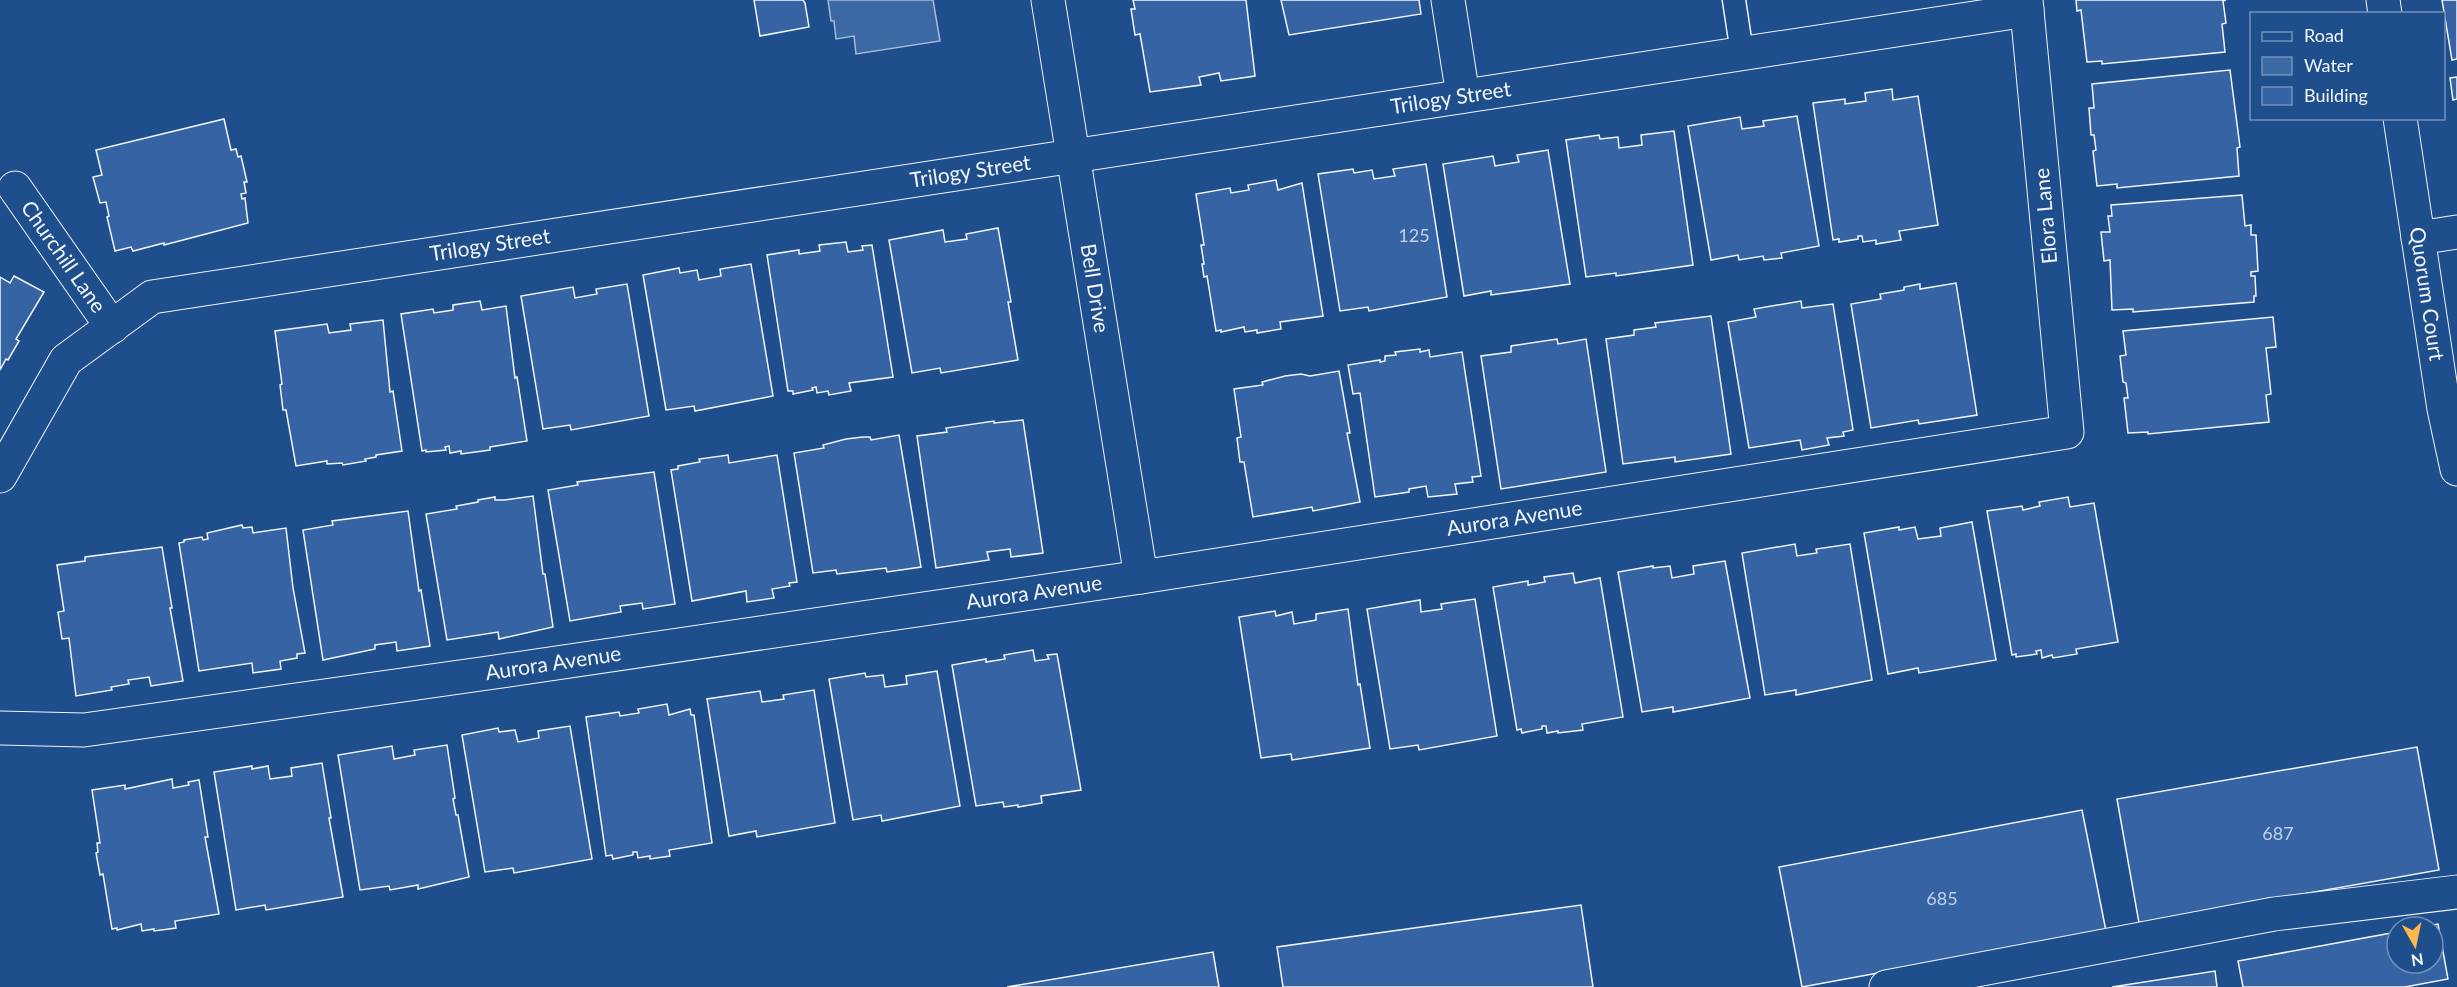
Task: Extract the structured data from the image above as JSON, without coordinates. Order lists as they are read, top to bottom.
{
  "streets": {
    "street": [
      "Trilogy Street",
      "Elora Lane",
      "Churchill Lane",
      "Bell Drive",
      "Quorum Court",
      "Aurora Avenue"
    ]
  },
  "crossings": [
    ["Trilogy Street", "Elora Lane"],
    ["Trilogy Street", "Churchill Lane"],
    ["Trilogy Street", "Bell Drive"],
    ["Elora Lane", "Aurora Avenue"],
    ["Bell Drive", "Aurora Avenue"]
  ],
  "house_numbers": ["125", "687", "685"],
  "legend": ["Road", "Water", "Building"],
  "north": "bottom"
}
